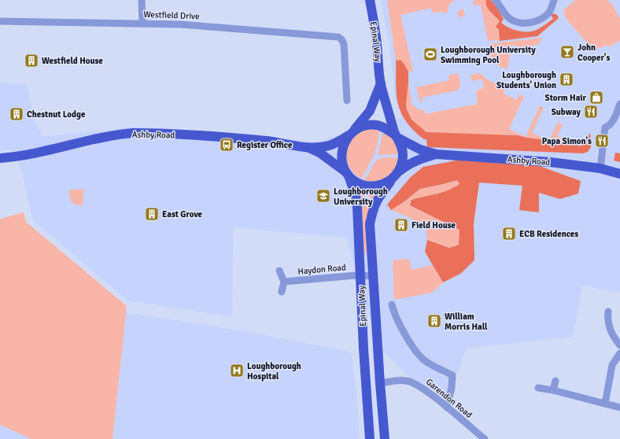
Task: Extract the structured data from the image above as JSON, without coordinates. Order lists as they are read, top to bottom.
{
  "streets": {
    "main road": ["Epinal Way", "Ashby Road"],
    "street": ["Westfield Drive", "Haydon Road", "Garendon Road"]
  },
  "crossings": [
    ["Epinal Way", "Ashby Road"],
    ["Epinal Way", "Haydon Road"],
    ["Epinal Way", "Garendon Road"]
  ],
  "places": {
    "bar": ["John Cooper's"],
    "sports": ["Loughborough University Swimming Pool"],
    "building": [
      "Westfield House",
      "Loughborough Students' Union",
      "Chestnut Lodge",
      "East Grove",
      "Field House",
      "ECB Residences",
      "William Morris Hall"
    ],
    "shop": ["Storm Hair"],
    "restaurant": ["Subway", "Papa Simon's"],
    "bus stop": ["Register Office"],
    "school or university": ["Loughborough University"],
    "hospital": ["Loughborough Hospital"]
  }
}
